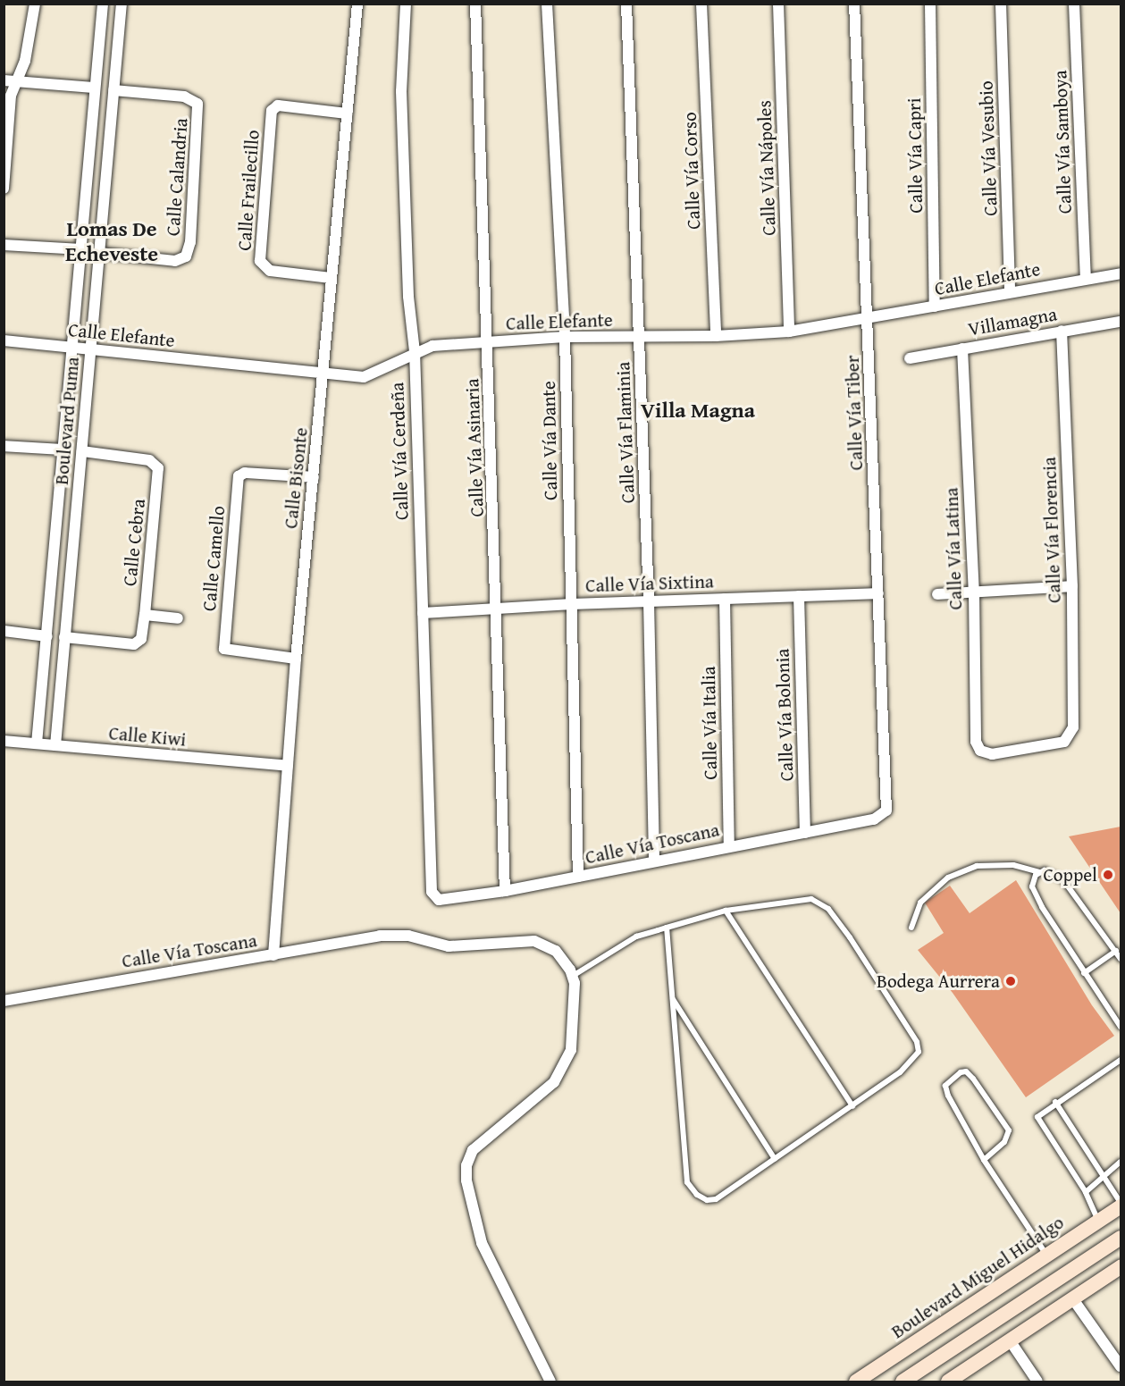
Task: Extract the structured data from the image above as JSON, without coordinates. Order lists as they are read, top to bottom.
{
  "streets": {
    "main road": ["Boulevard Miguel Hidalgo"],
    "street": [
      "Calle Vía Samboya",
      "Calle Vía Vesubio",
      "Calle Vía Capri",
      "Calle Vía Nápoles",
      "Calle Vía Corso",
      "Calle Calandria",
      "Calle Frailecillo",
      "Calle Elefante",
      "Villamagna",
      "Calle Vía Tiber",
      "Boulevard Puma",
      "Calle Vía Flaminia",
      "Calle Vía Dante",
      "Calle Vía Asinaria",
      "Calle Vía Cerdeña",
      "Calle Bisonte",
      "Calle Vía Florencia",
      "Calle Cebra",
      "Calle Vía Latina",
      "Calle Camello",
      "Calle Vía Sixtina",
      "Calle Vía Bolonia",
      "Calle Vía Italia",
      "Calle Kiwi",
      "Calle Vía Toscana"
    ]
  },
  "crossings": [
    ["Calle Vía Samboya", "Calle Elefante"],
    ["Calle Vía Vesubio", "Calle Elefante"],
    ["Calle Vía Capri", "Calle Elefante"],
    ["Calle Vía Nápoles", "Calle Elefante"],
    ["Calle Vía Corso", "Calle Elefante"],
    ["Calle Calandria", "Boulevard Puma"],
    ["Calle Frailecillo", "Calle Bisonte"],
    ["Calle Elefante", "Calle Vía Tiber"],
    ["Calle Elefante", "Boulevard Puma"],
    ["Calle Elefante", "Calle Vía Flaminia"],
    ["Calle Elefante", "Calle Vía Dante"],
    ["Calle Elefante", "Calle Vía Asinaria"],
    ["Calle Elefante", "Calle Vía Cerdeña"],
    ["Calle Elefante", "Calle Bisonte"],
    ["Villamagna", "Calle Vía Florencia"],
    ["Villamagna", "Calle Vía Latina"],
    ["Calle Vía Tiber", "Calle Vía Sixtina"],
    ["Calle Vía Tiber", "Calle Vía Toscana"],
    ["Boulevard Puma", "Calle Cebra"],
    ["Boulevard Puma", "Calle Kiwi"],
    ["Calle Vía Flaminia", "Calle Vía Sixtina"],
    ["Calle Vía Flaminia", "Calle Vía Toscana"],
    ["Calle Vía Dante", "Calle Vía Sixtina"],
    ["Calle Vía Dante", "Calle Vía Toscana"],
    ["Calle Vía Asinaria", "Calle Vía Sixtina"],
    ["Calle Vía Asinaria", "Calle Vía Toscana"],
    ["Calle Vía Cerdeña", "Calle Vía Sixtina"],
    ["Calle Vía Cerdeña", "Calle Vía Toscana"],
    ["Calle Bisonte", "Calle Camello"],
    ["Calle Bisonte", "Calle Kiwi"],
    ["Calle Bisonte", "Calle Vía Toscana"],
    ["Calle Vía Florencia", "Calle Vía Latina"],
    ["Calle Vía Sixtina", "Calle Vía Bolonia"],
    ["Calle Vía Sixtina", "Calle Vía Italia"],
    ["Calle Vía Bolonia", "Calle Vía Toscana"],
    ["Calle Vía Italia", "Calle Vía Toscana"]
  ],
  "districts": ["Lomas De Echeveste", "Villa Magna"],
  "places": ["Coppel", "Bodega Aurrera"]
}
